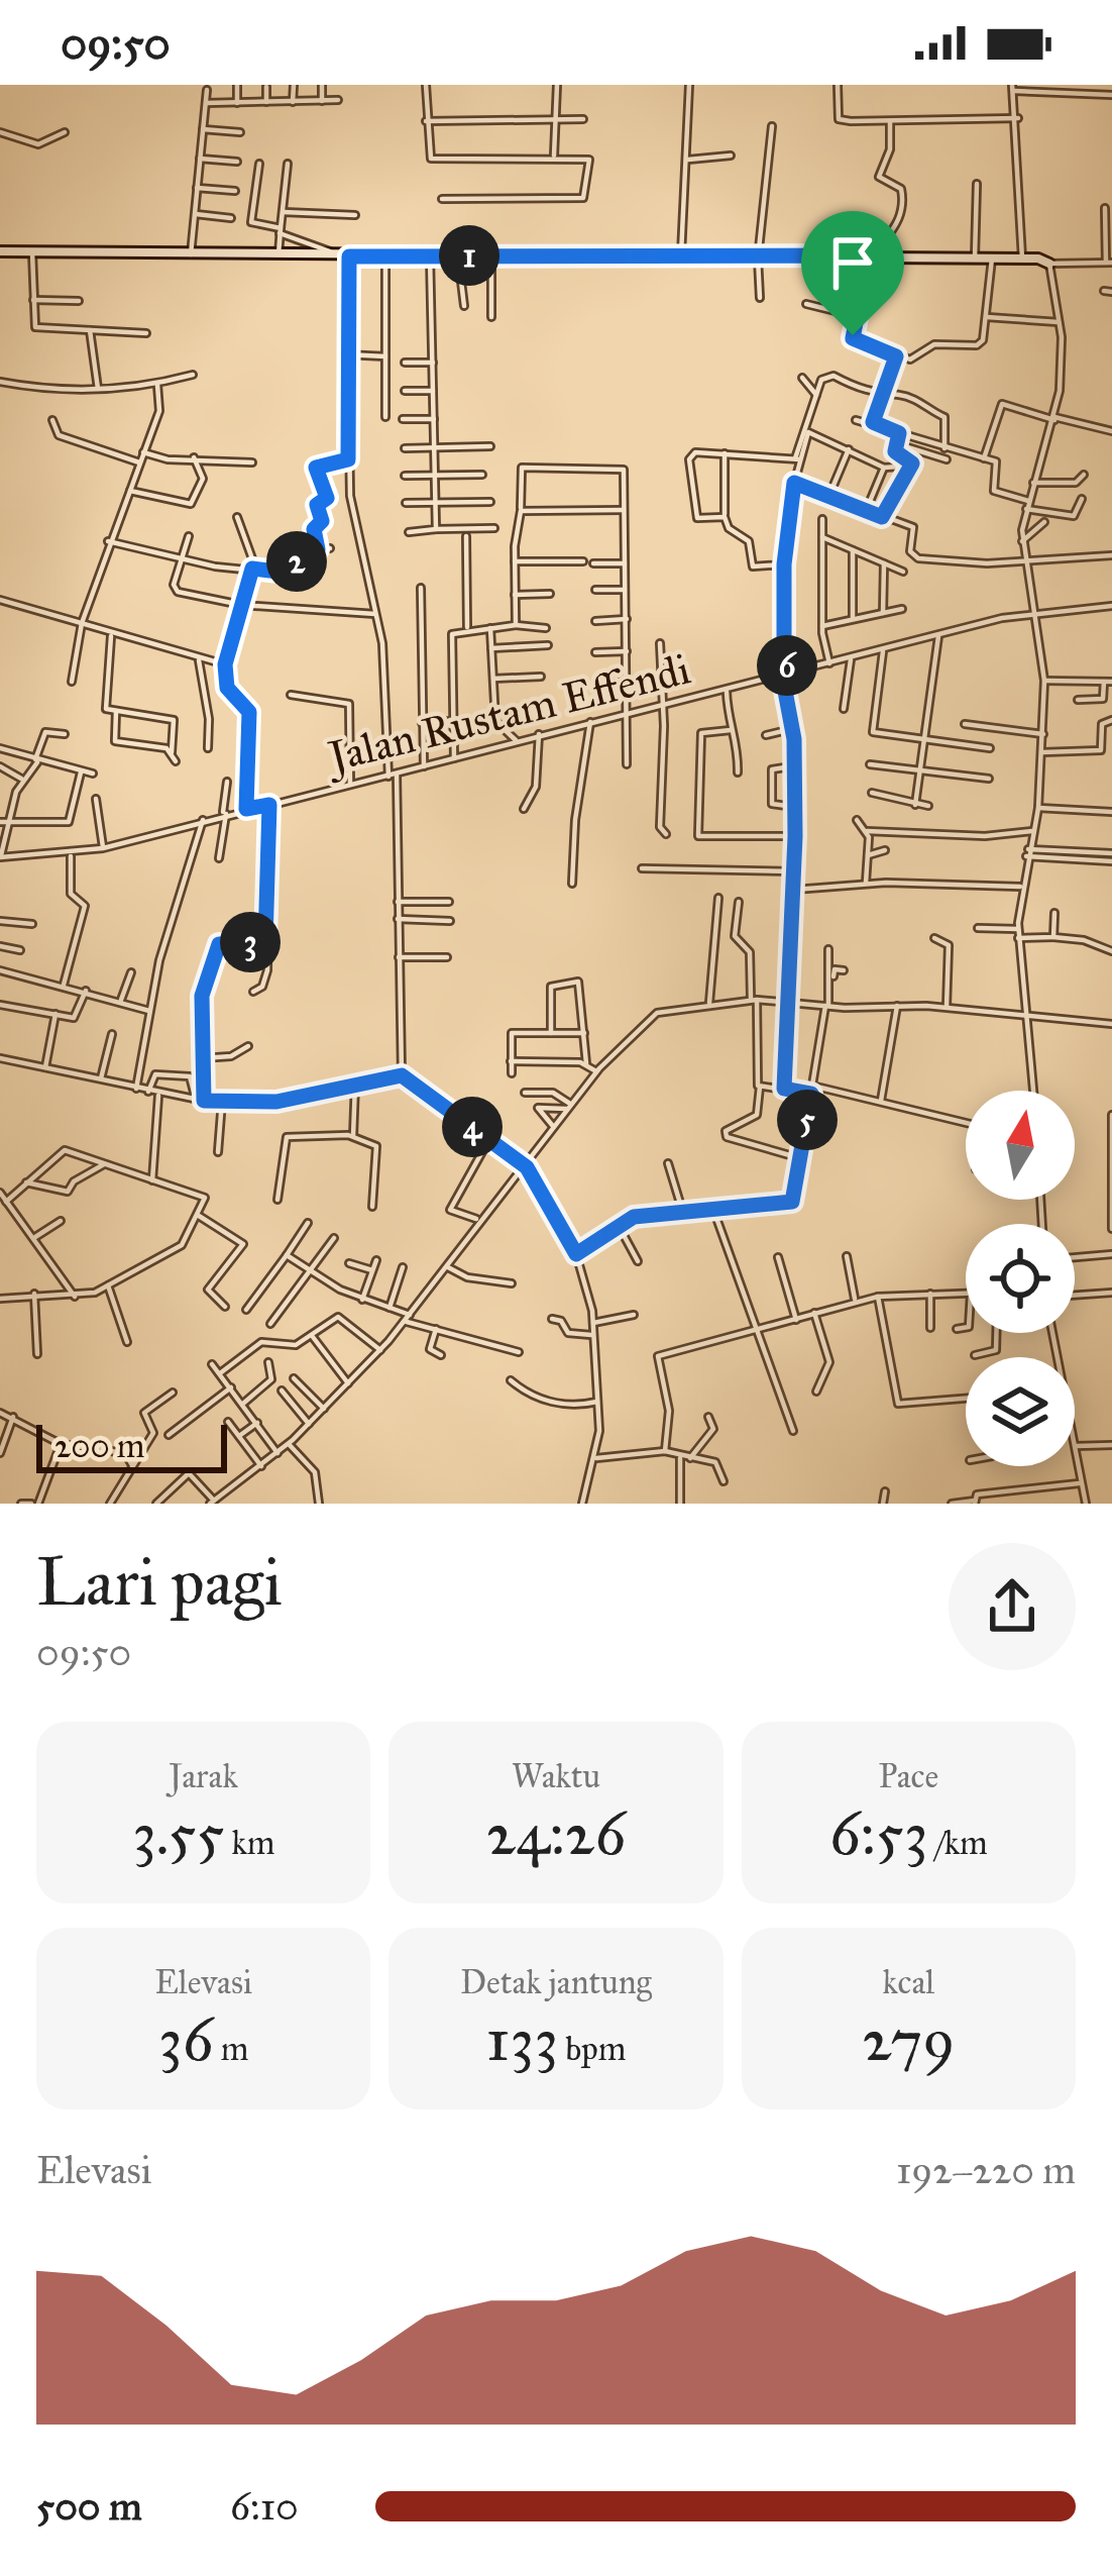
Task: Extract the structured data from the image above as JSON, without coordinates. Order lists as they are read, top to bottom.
{
  "streets": {
    "street": ["Jalan Rustam Effendi"]
  },
  "scale_bar": "200 m",
  "north": "top",
  "page": {
    "status": "09:50",
    "pins": [
      "1",
      "2",
      "6",
      "3",
      "5",
      "4"
    ],
    "scale": "200 m",
    "heading": ["Lari pagi", "09:50"],
    "stats": [
      ["Jarak", "3.55 km"],
      ["Waktu", "24:26"],
      ["Pace", "6:53 /km"],
      ["Elevasi", "36 m"],
      ["Detak jantung", "133 bpm"],
      ["kcal", "279"]
    ],
    "chart": ["Elevasi", "192–220 m"],
    "list": [
      {
        "name": "500 m",
        "note": "6:10"
      }
    ]
  }
}
